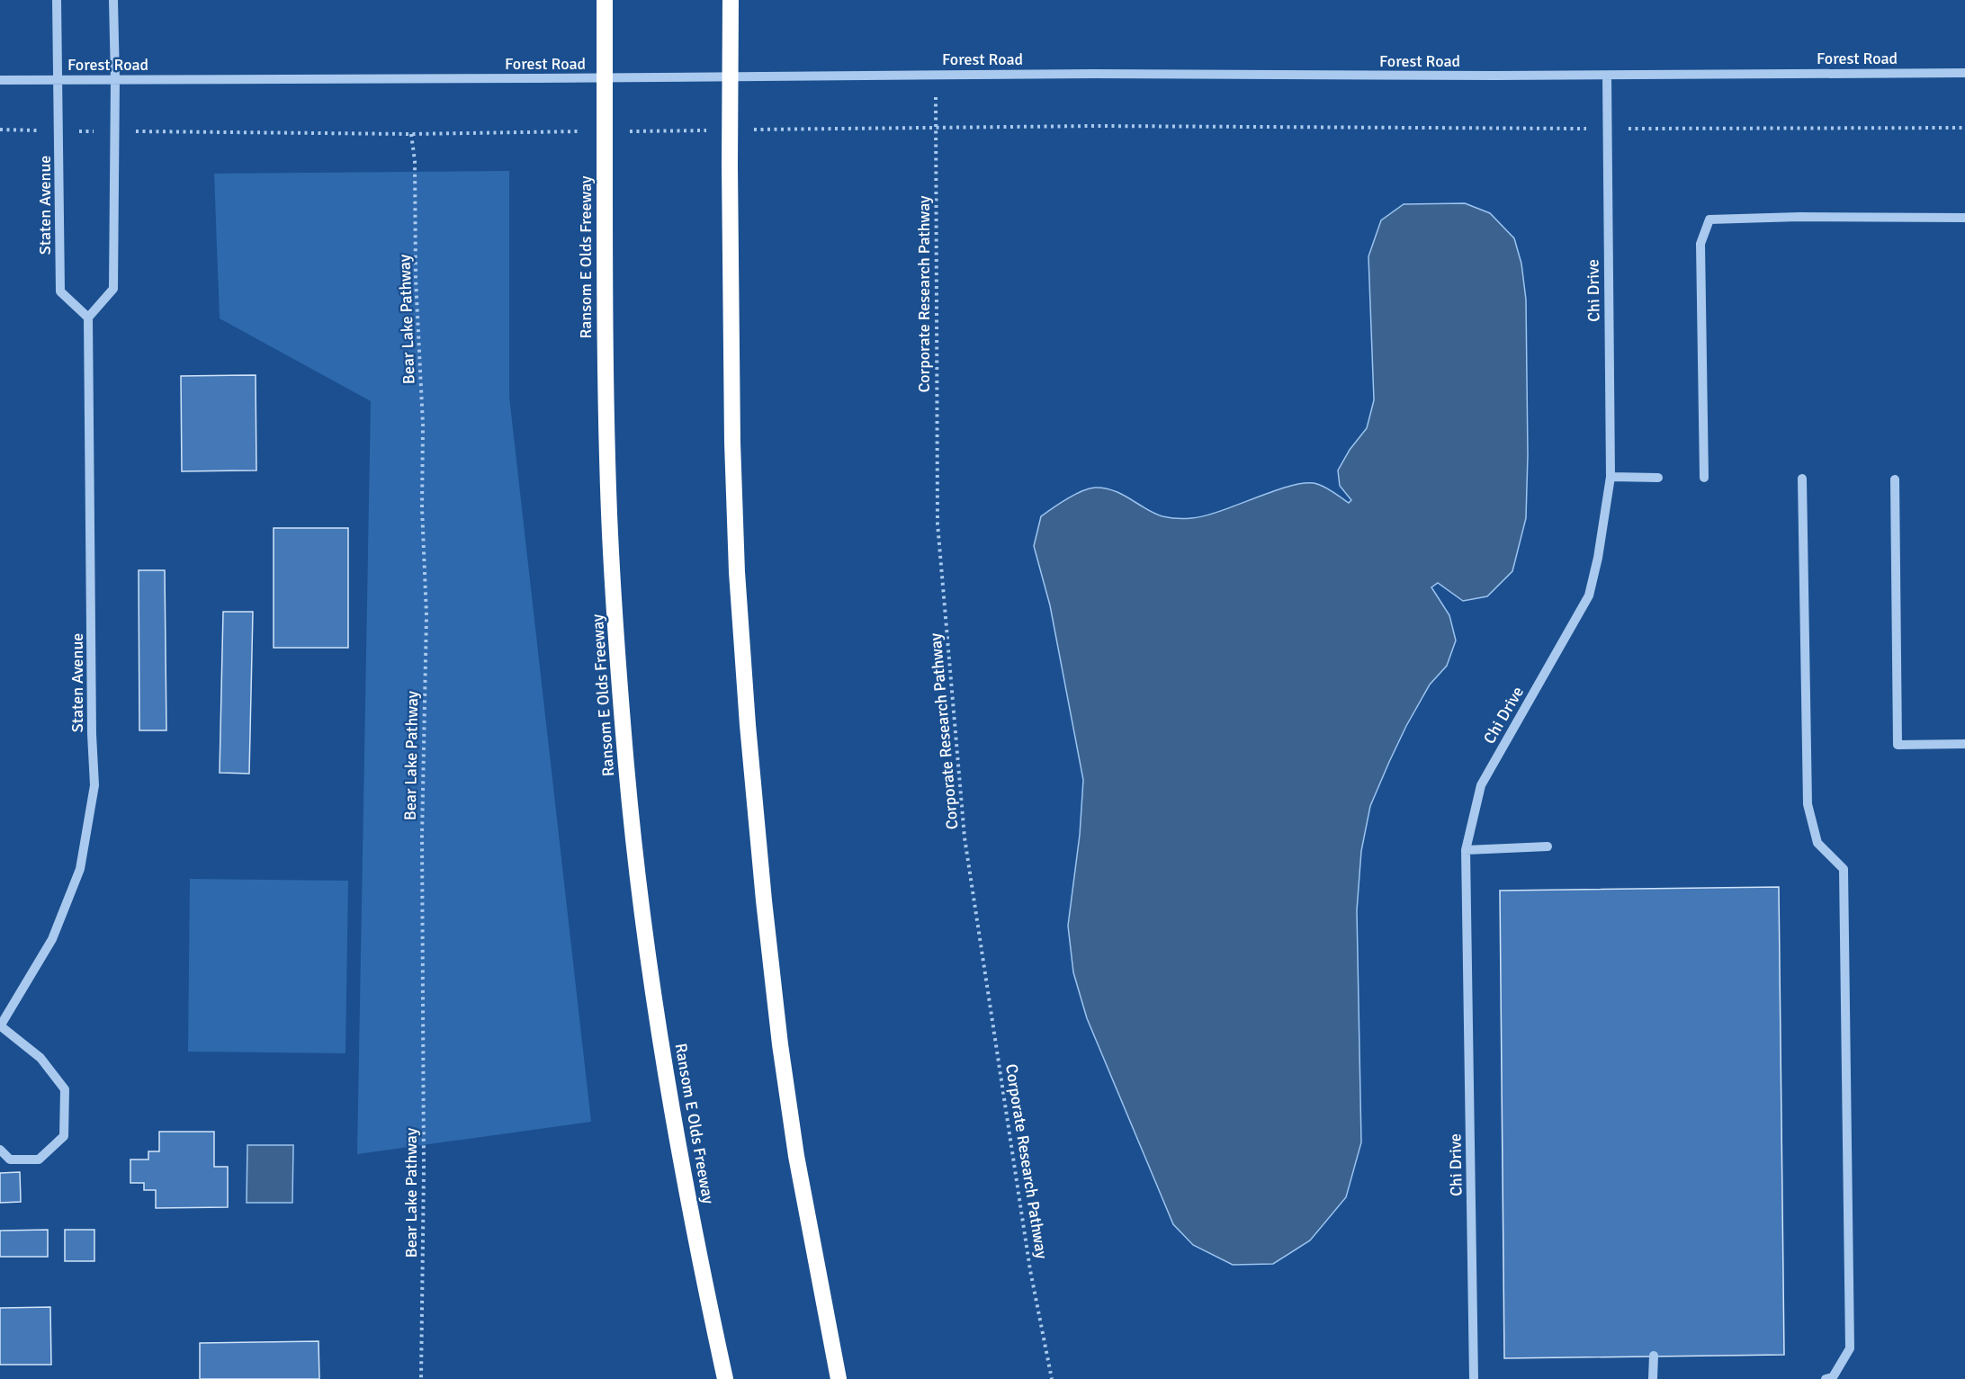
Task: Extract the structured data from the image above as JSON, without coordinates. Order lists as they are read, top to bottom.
{
  "streets": {
    "highway": ["Ransom E Olds Freeway"],
    "street": ["Forest Road", "Staten Avenue", "Chi Drive"],
    "path": ["Corporate Research Pathway", "Bear Lake Pathway"]
  },
  "crossings": [
    ["Forest Road", "Staten Avenue"],
    ["Forest Road", "Chi Drive"],
    ["Forest Road", "Corporate Research Pathway"]
  ]
}
